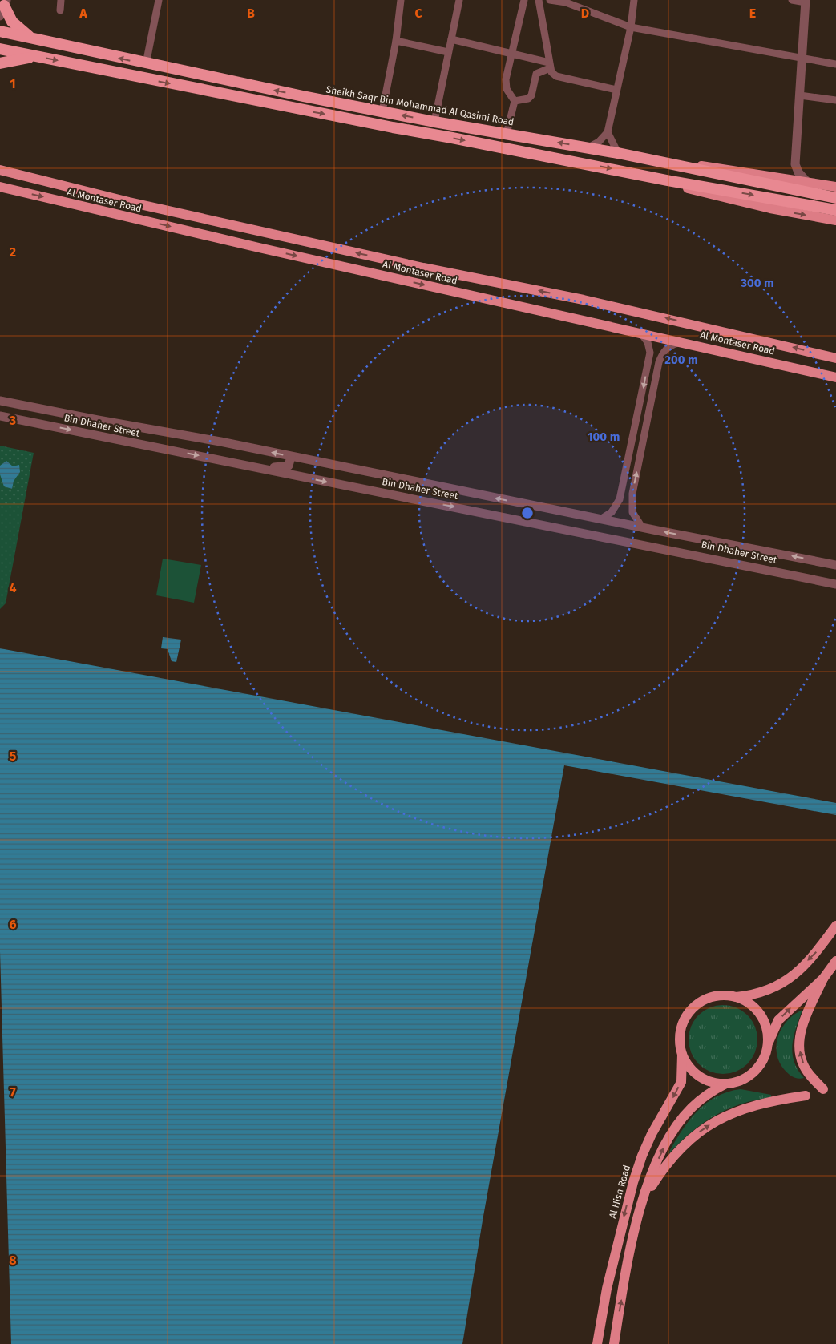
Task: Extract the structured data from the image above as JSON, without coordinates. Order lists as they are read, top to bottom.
{
  "streets": {
    "highway": ["Sheikh Saqr Bin Mohammad Al Qasimi Road"],
    "main road": ["Al Montaser Road", "Al Hisn Road"],
    "street": ["Bin Dhaher Street"]
  },
  "grid": {
    "columns": [
      "A",
      "B",
      "C",
      "D",
      "E"
    ],
    "rows": [
      "1",
      "2",
      "3",
      "4",
      "5",
      "6",
      "7",
      "8"
    ]
  },
  "rings": ["300 m", "200 m", "100 m"]
}
